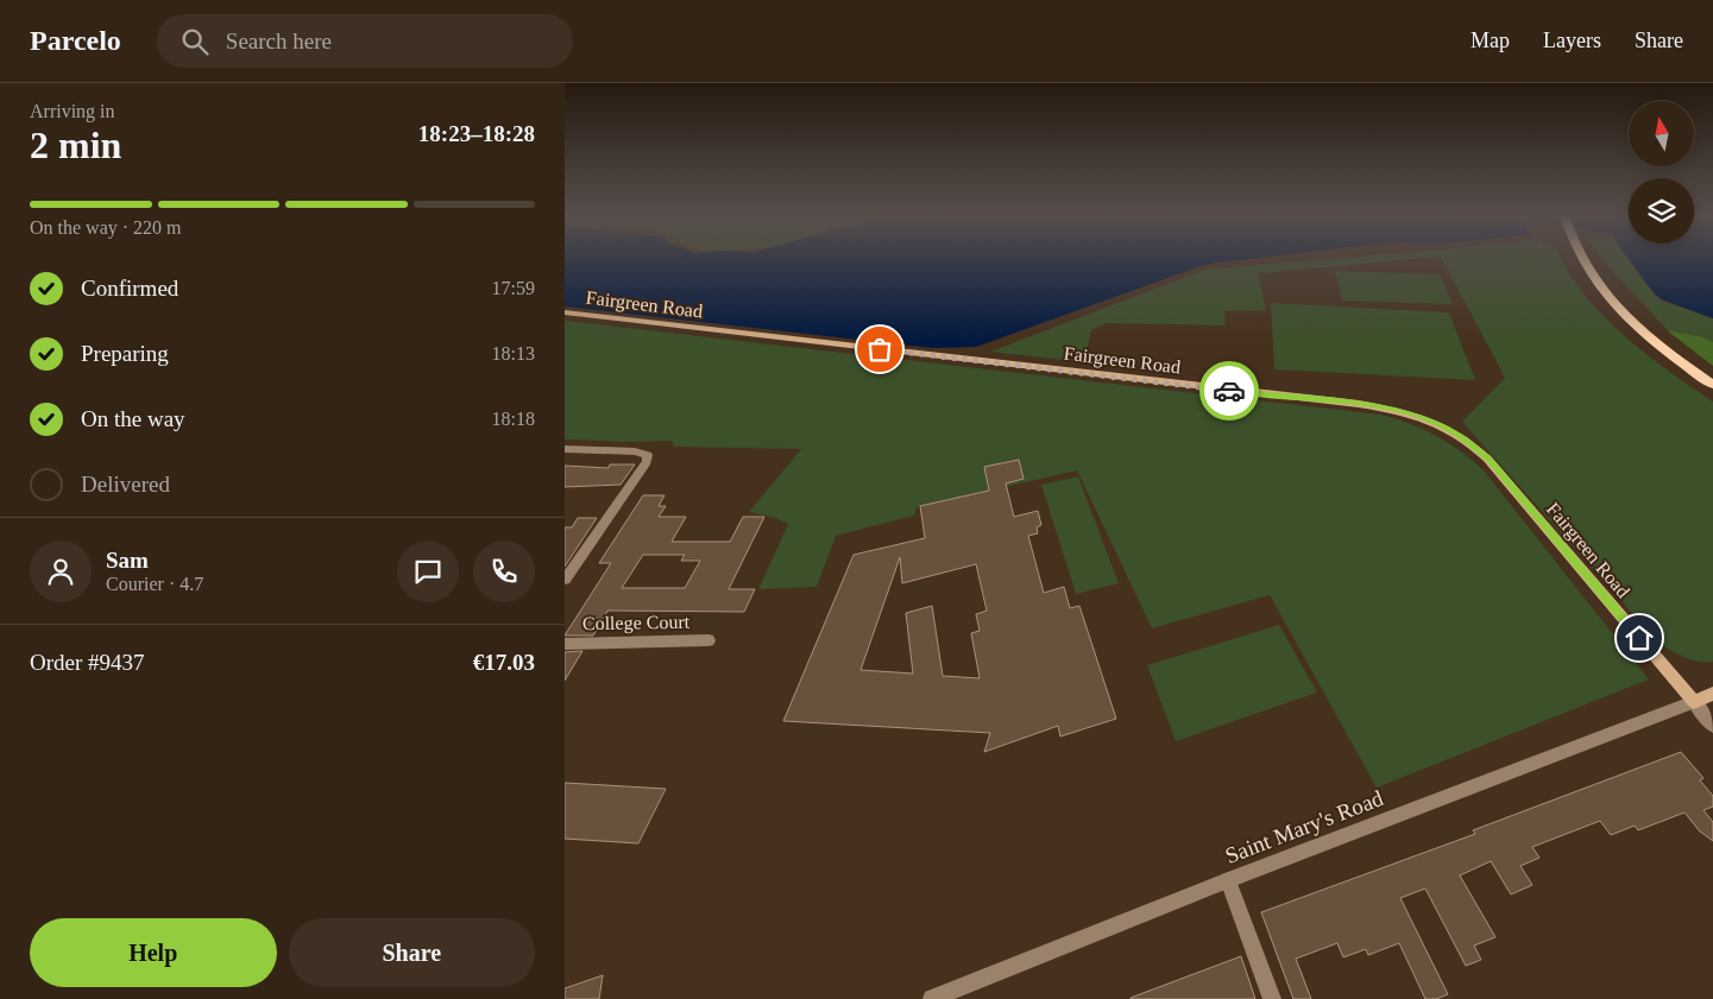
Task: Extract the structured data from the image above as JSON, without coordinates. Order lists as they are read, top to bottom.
{
  "streets": {
    "main road": ["Fairgreen Road"],
    "street": ["College Court", "Saint Mary's Road"]
  },
  "crossings": [
    ["Fairgreen Road", "Saint Mary's Road"]
  ],
  "north": "top",
  "page": {
    "header": "Parcelo",
    "search": "Search here",
    "nav": ["Map", "Layers", "Share"],
    "heading": ["2 min", "Arriving in", "18:23–18:28"],
    "panel": [
      "Sam",
      "Courier · 4.7",
      "Order #9437",
      "€17.03"
    ],
    "bar": "On the way · 220 m",
    "list": [
      ["Confirmed", "17:59"],
      ["Preparing", "18:13"],
      ["On the way", "18:18"],
      "Delivered"
    ],
    "buttons": ["Help", "Share"]
  }
}
